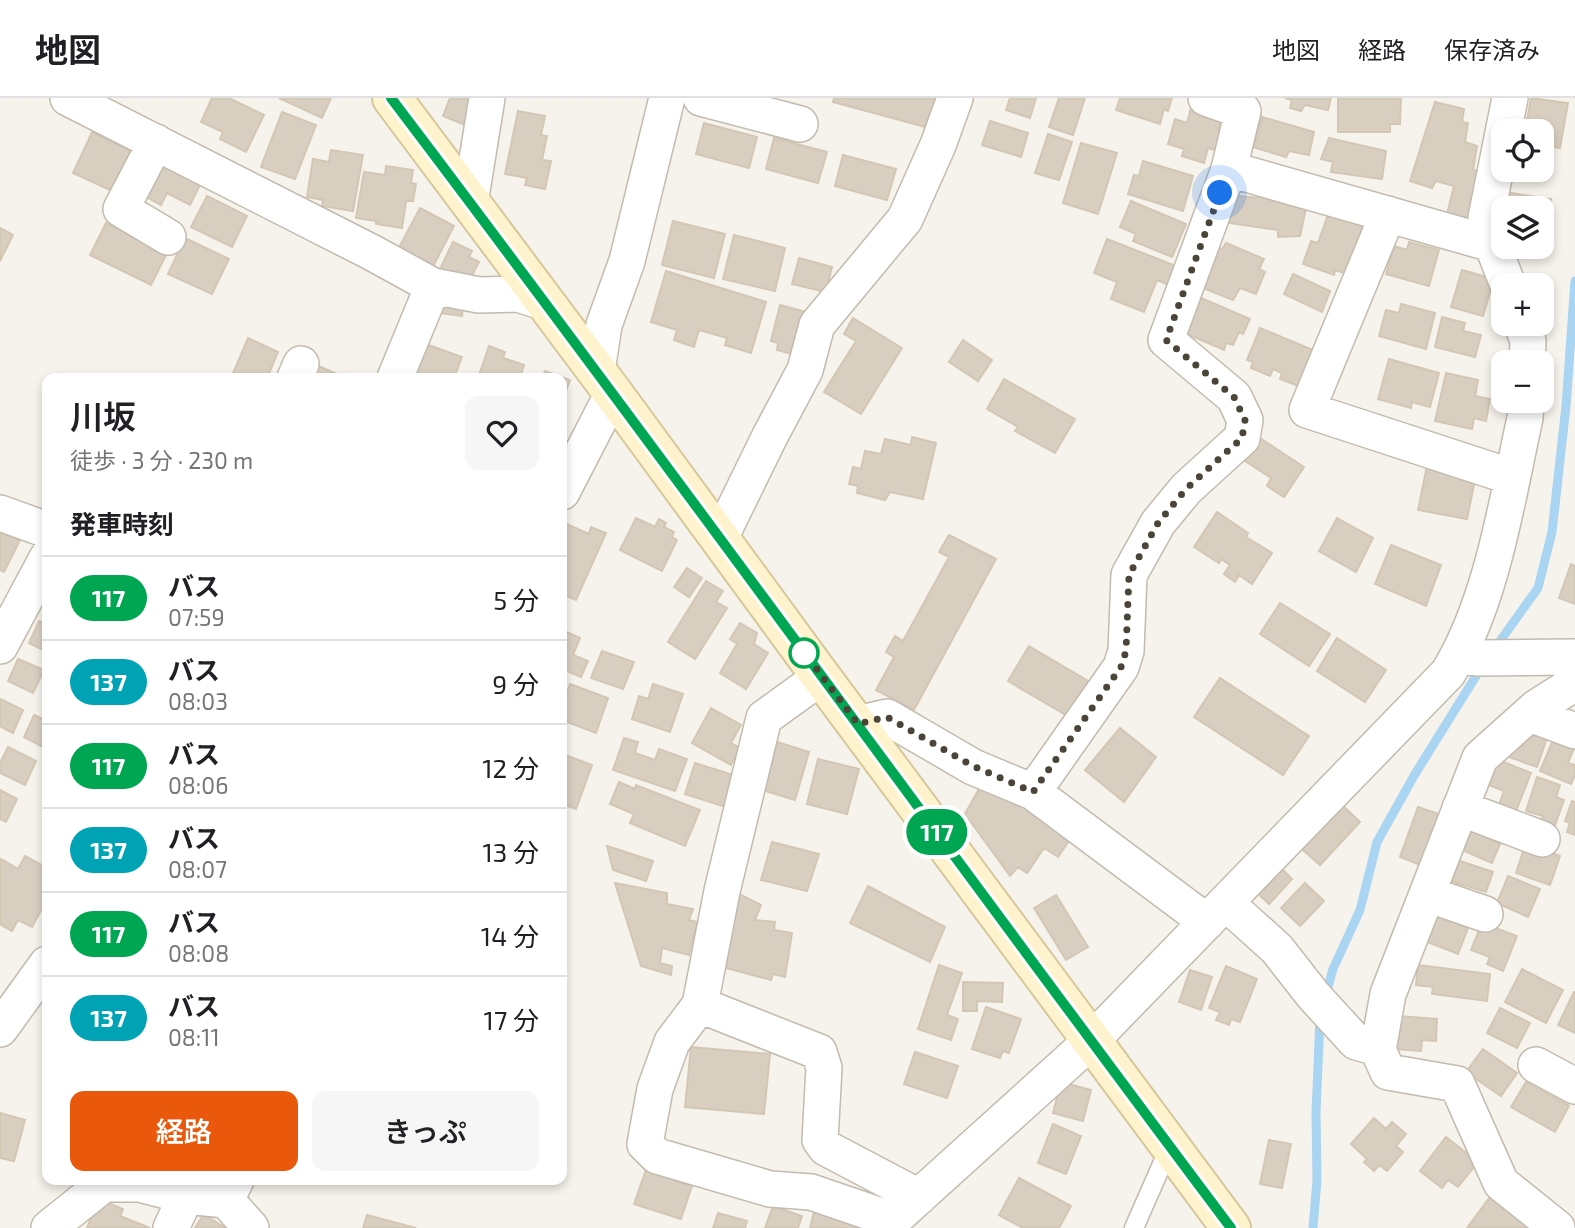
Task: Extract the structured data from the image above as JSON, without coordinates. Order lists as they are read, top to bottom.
{
  "lines": ["bus line 117"],
  "page": {
    "header": "地図",
    "nav": ["地図", "経路", "保存済み"],
    "on_map": "117",
    "map_buttons": ["+", "−"],
    "heading": [
      ["川坂", "徒歩 · 3 分 · 230 m"],
      "発車時刻"
    ],
    "list": [
      {
        "mark": "117",
        "name": "バス",
        "note": "07:59",
        "value": "5 分"
      },
      {
        "mark": "137",
        "name": "バス",
        "note": "08:03",
        "value": "9 分"
      },
      {
        "mark": "117",
        "name": "バス",
        "note": "08:06",
        "value": "12 分"
      },
      {
        "mark": "137",
        "name": "バス",
        "note": "08:07",
        "value": "13 分"
      },
      {
        "mark": "117",
        "name": "バス",
        "note": "08:08",
        "value": "14 分"
      },
      {
        "mark": "137",
        "name": "バス",
        "note": "08:11",
        "value": "17 分"
      }
    ],
    "buttons": ["経路", "きっぷ"]
  }
}
